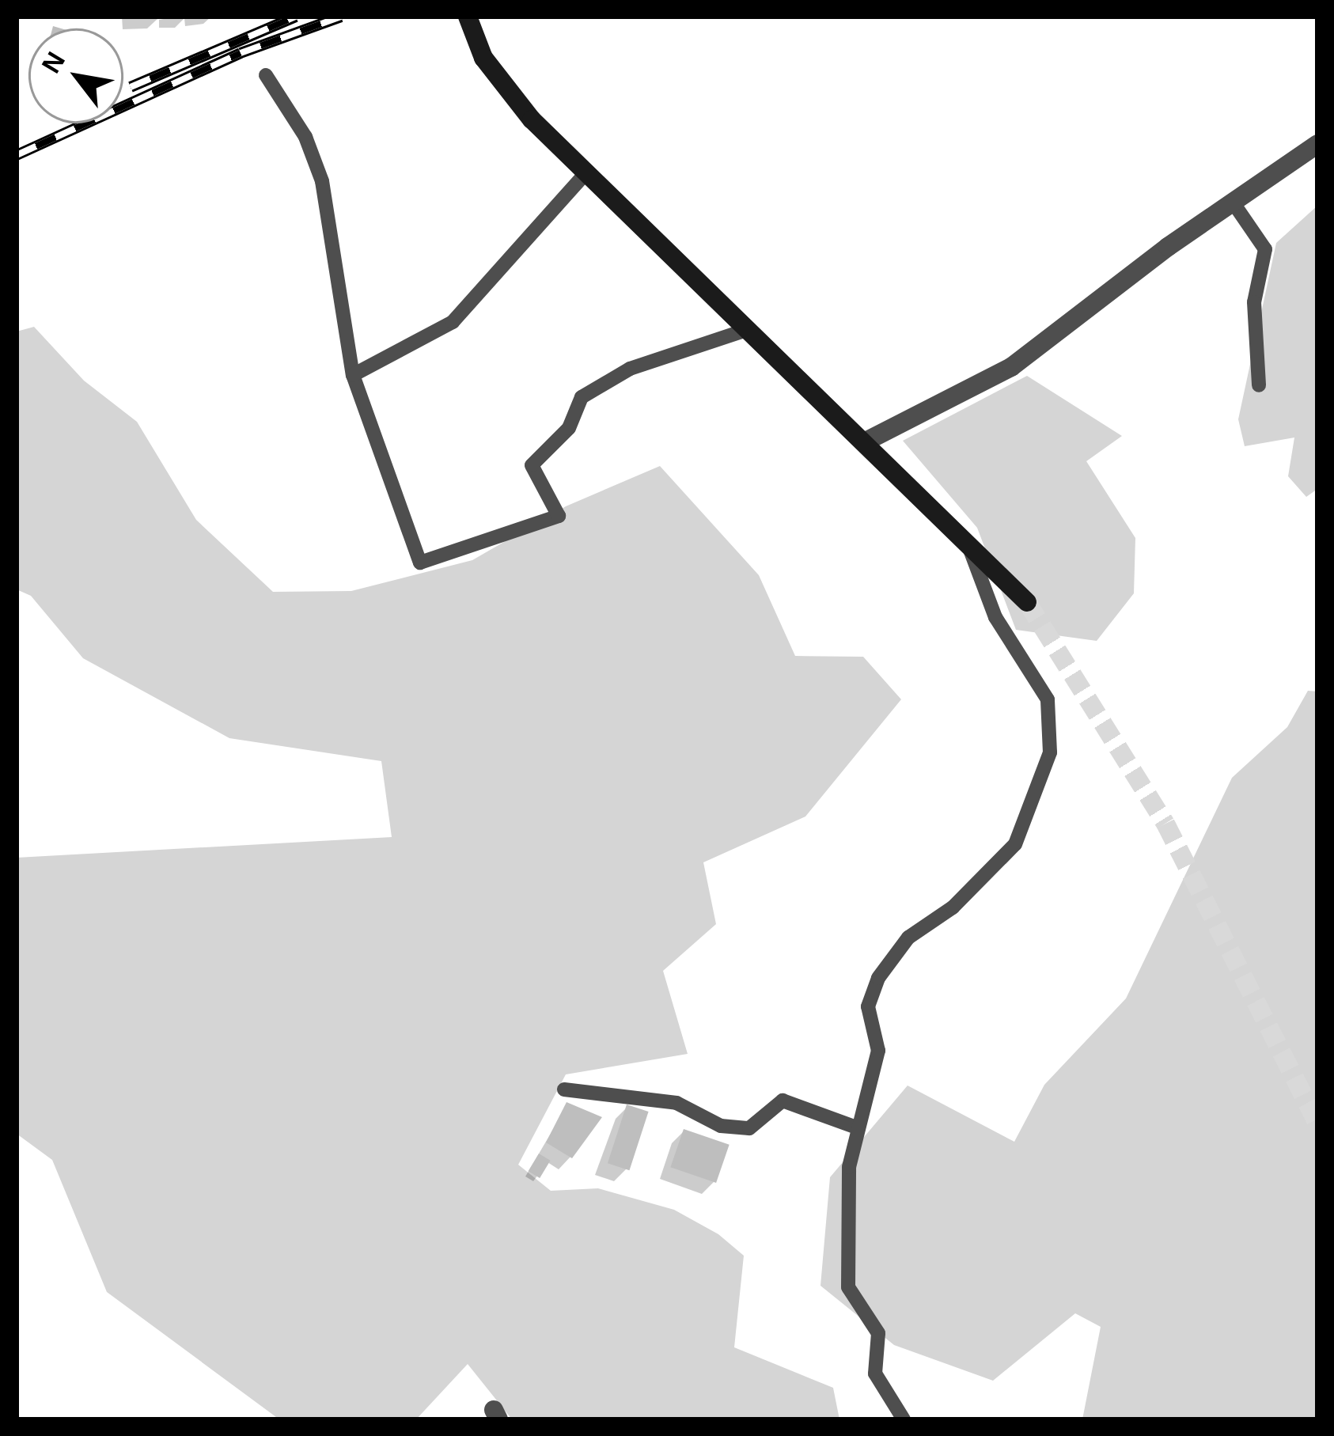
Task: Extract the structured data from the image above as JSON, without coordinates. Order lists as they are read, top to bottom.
{
  "north": "top left"
}
